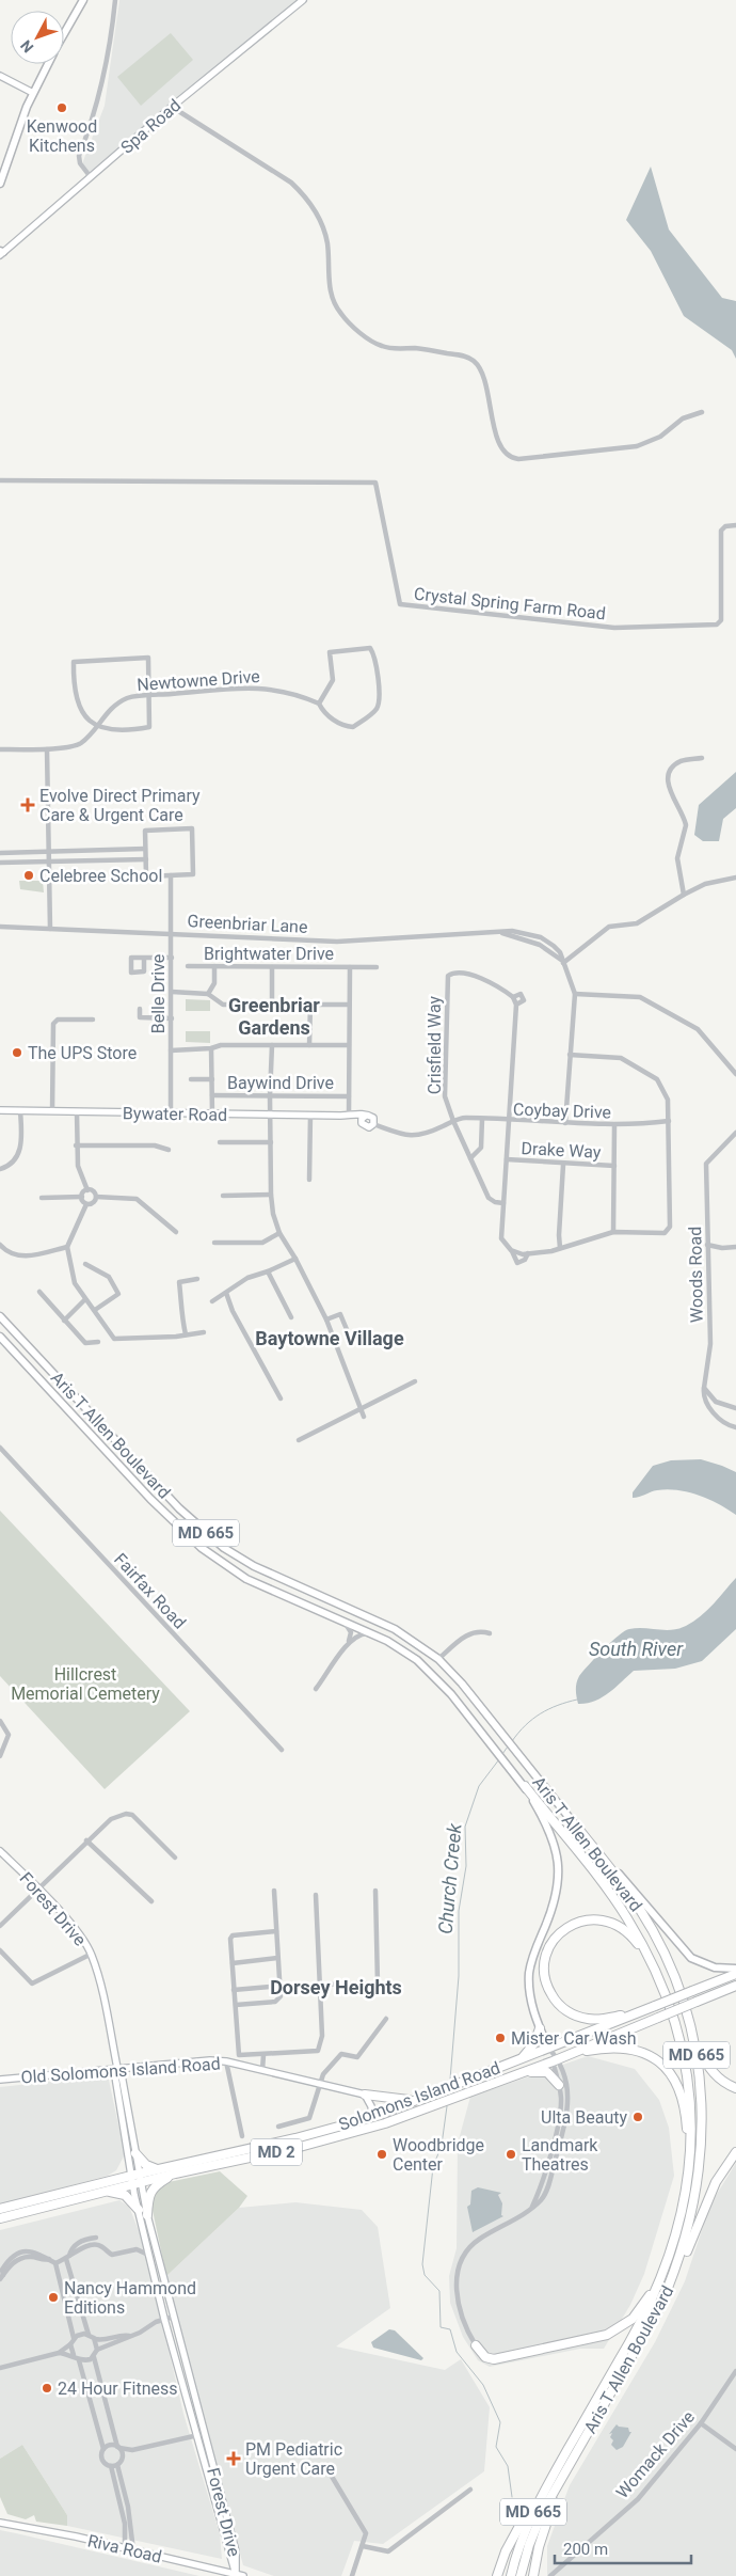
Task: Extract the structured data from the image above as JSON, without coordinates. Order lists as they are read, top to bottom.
{
  "streets": {
    "highway": [
      "Aris T Allen Boulevard",
      "MD 665",
      "Solomons Island Road",
      "MD 2"
    ],
    "main road": [
      "Spa Road",
      "Bywater Road",
      "Forest Drive",
      "Old Solomons Island Road",
      "Riva Road"
    ],
    "street": [
      "Crystal Spring Farm Road",
      "Newtowne Drive",
      "Greenbriar Lane",
      "Brightwater Drive",
      "Belle Drive",
      "Crisfield Way",
      "Baywind Drive",
      "Coybay Drive",
      "Drake Way",
      "Woods Road",
      "Fairfax Road",
      "Womack Drive"
    ]
  },
  "crossings": [
    ["Greenbriar Lane", "Belle Drive"],
    ["Belle Drive", "Bywater Road"],
    ["Crisfield Way", "Coybay Drive"],
    ["Forest Drive", "Old Solomons Island Road"],
    ["Forest Drive", "Solomons Island Road"],
    ["Forest Drive", "Riva Road"]
  ],
  "districts": ["Greenbriar Gardens", "Baytowne Village", "Dorsey Heights"],
  "water": ["South River", "Church Creek"],
  "parks": ["Hillcrest Memorial Cemetery"],
  "places": {
    "other": [
      "Kenwood Kitchens",
      "Celebree School",
      "The UPS Store",
      "Mister Car Wash",
      "Ulta Beauty",
      "Woodbridge Center",
      "Landmark Theatres",
      "Nancy Hammond Editions",
      "24 Hour Fitness"
    ],
    "health": ["Evolve Direct Primary Care & Urgent Care", "PM Pediatric Urgent Care"]
  },
  "scale_bar": "200 m",
  "north": "bottom left"
}
